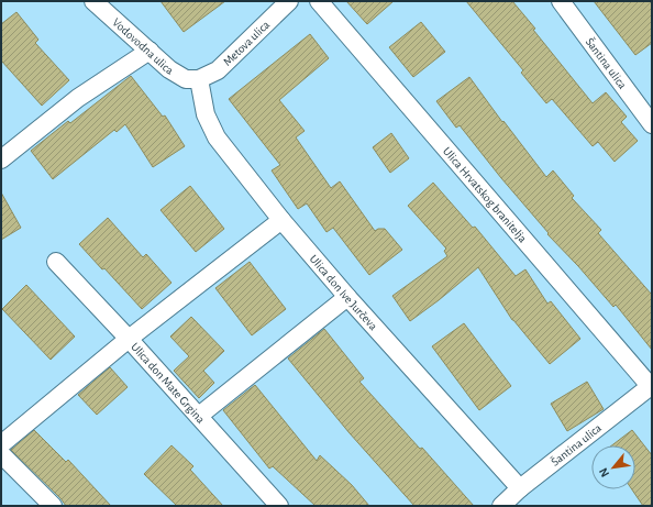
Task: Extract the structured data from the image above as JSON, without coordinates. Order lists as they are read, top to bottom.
{
  "streets": {
    "street": [
      "Metova ulica",
      "Vodovodna ulica",
      "Šantina ulica",
      "Ulica Hrvatskog branitelja",
      "Ulica don Ive Jurčeva",
      "Ulica don Mate Grgina"
    ]
  },
  "crossings": [
    ["Metova ulica", "Vodovodna ulica"],
    ["Metova ulica", "Ulica don Ive Jurčeva"],
    ["Vodovodna ulica", "Ulica don Ive Jurčeva"],
    ["Šantina ulica", "Ulica Hrvatskog branitelja"],
    ["Šantina ulica", "Ulica don Ive Jurčeva"]
  ],
  "north": "bottom left"
}
